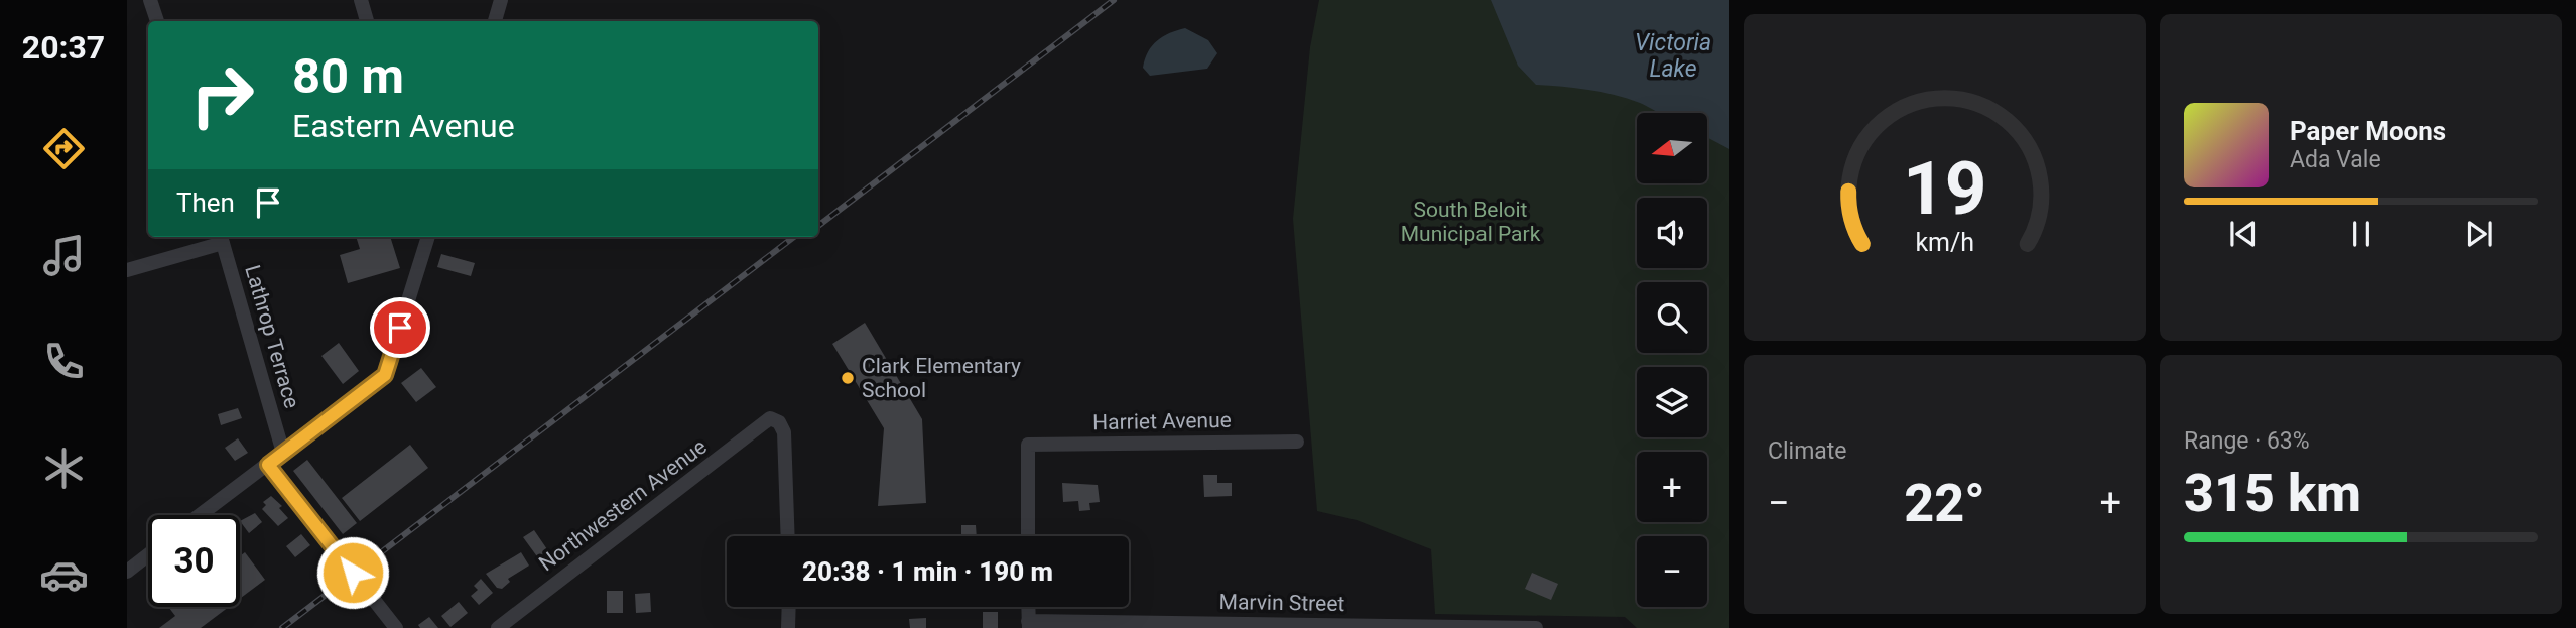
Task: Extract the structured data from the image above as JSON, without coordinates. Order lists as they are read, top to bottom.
{
  "streets": {
    "street": [
      "Lathrop Terrace",
      "Harriet Avenue",
      "Northwestern Avenue",
      "Marvin Street"
    ]
  },
  "water": ["Victoria Lake"],
  "parks": ["South Beloit Municipal Park"],
  "places": ["Clark Elementary School"],
  "north": "left",
  "page": {
    "tabs": "20:37",
    "turn": ["80 m", "Eastern Avenue"],
    "song": ["Paper Moons", "Ada Vale"],
    "map_buttons": ["+", "−"],
    "then": "Then",
    "tile": [
      "Climate",
      ["Range · 63%", "315 km"]
    ],
    "heat": ["−", "22°", "+"],
    "limit": "30",
    "trip": "20:38 · 1 min · 190 m",
    "gauge": ["19", "km/h"]
  }
}
